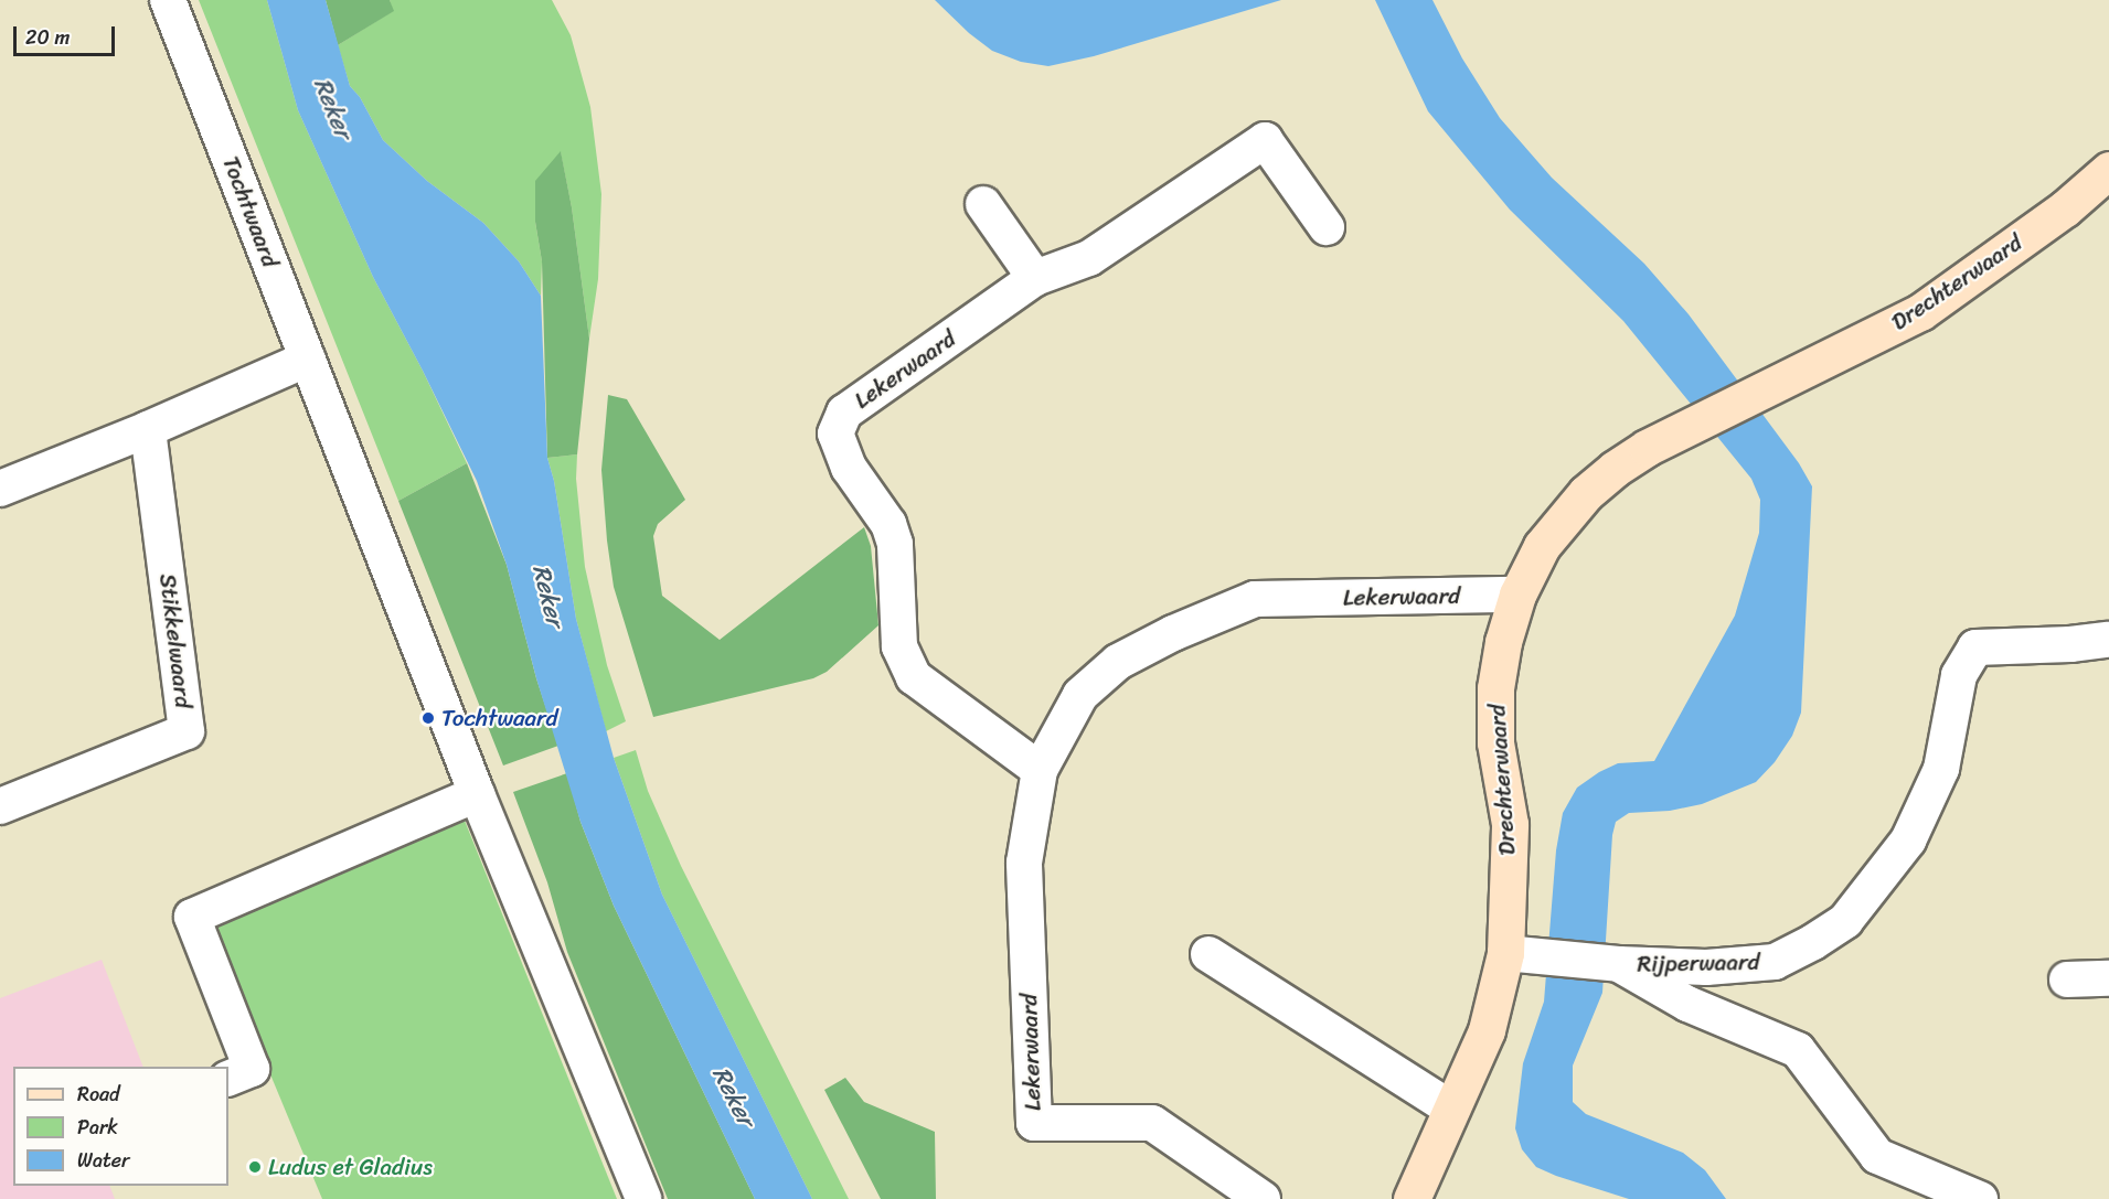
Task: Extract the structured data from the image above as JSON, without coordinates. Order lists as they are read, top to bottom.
{
  "streets": {
    "street": [
      "Tochtwaard",
      "Drechterwaard",
      "Lekerwaard",
      "Stikkelwaard",
      "Rijperwaard"
    ]
  },
  "crossings": [
    ["Drechterwaard", "Lekerwaard"]
  ],
  "water": ["Reker"],
  "places": ["Tochtwaard", "Ludus et Gladius"],
  "legend": ["Road", "Park", "Water"],
  "scale_bar": "20 m"
}
